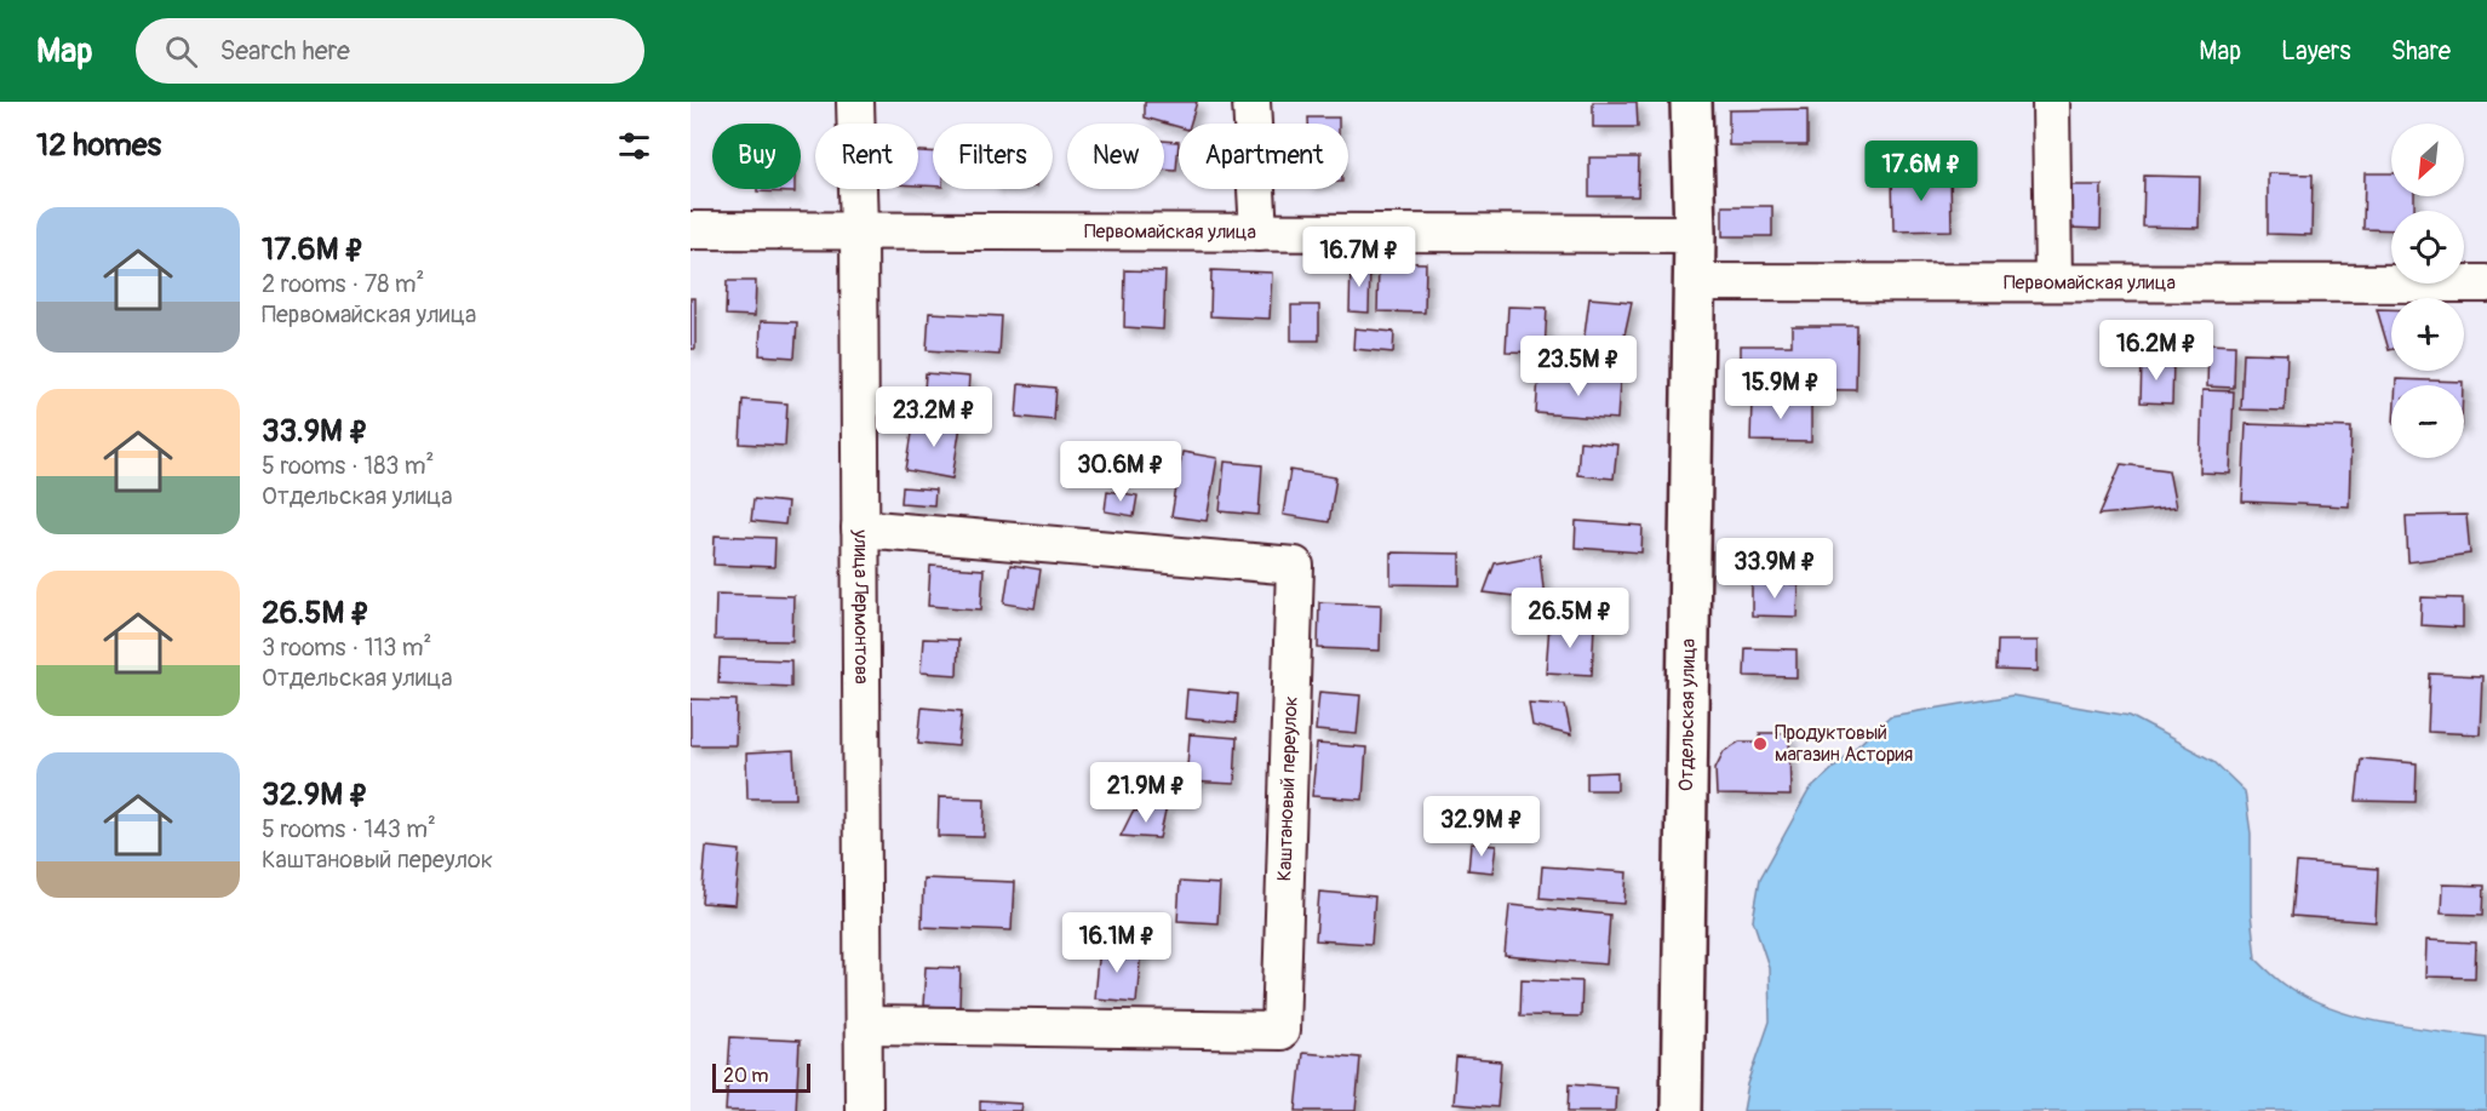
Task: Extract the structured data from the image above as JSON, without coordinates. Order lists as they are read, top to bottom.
{
  "streets": {
    "street": [
      "Первомайская улица",
      "улица Лермонтова",
      "Отдельская улица",
      "Каштановый переулок"
    ]
  },
  "crossings": [
    ["Первомайская улица", "улица Лермонтова"],
    ["Первомайская улица", "Отдельская улица"],
    ["улица Лермонтова", "Каштановый переулок"]
  ],
  "places": ["Продуктовый магазин Астория"],
  "scale_bar": "20 m",
  "north": "bottom left",
  "page": {
    "header": "Map",
    "search": "Search here",
    "nav": ["Map", "Layers", "Share"],
    "heading": "12 homes",
    "map_buttons": ["+", "−"],
    "chip": [
      "Buy",
      "Rent",
      "Filters",
      "New",
      "Apartment"
    ],
    "price": [
      "17.6M ₽",
      "16.7M ₽",
      "16.2M ₽",
      "23.5M ₽",
      "15.9M ₽",
      "23.2M ₽",
      "30.6M ₽",
      "33.9M ₽",
      "26.5M ₽",
      "21.9M ₽",
      "32.9M ₽",
      "16.1M ₽"
    ],
    "list": [
      {
        "name": "17.6M ₽",
        "note": "2 rooms · 78 m² · Первомайская улица"
      },
      {
        "name": "33.9M ₽",
        "note": "5 rooms · 183 m² · Отдельская улица"
      },
      {
        "name": "26.5M ₽",
        "note": "3 rooms · 113 m² · Отдельская улица"
      },
      {
        "name": "32.9M ₽",
        "note": "5 rooms · 143 m² · Каштановый переулок"
      }
    ],
    "scale": "20 m"
  }
}
